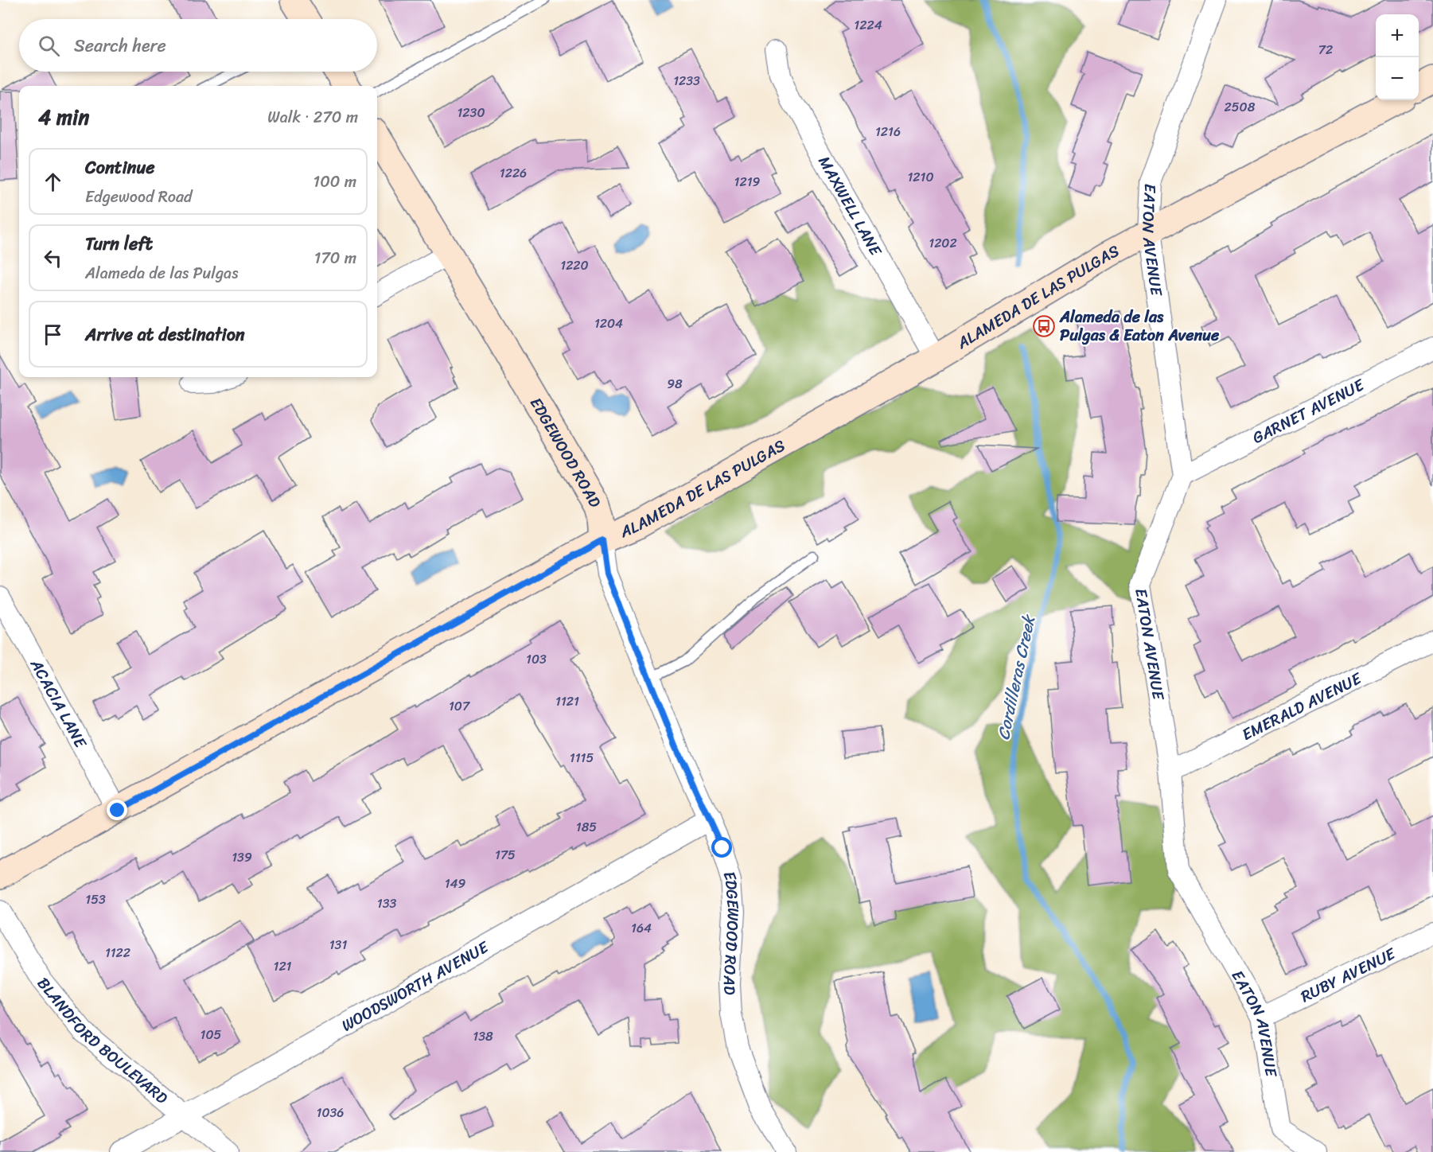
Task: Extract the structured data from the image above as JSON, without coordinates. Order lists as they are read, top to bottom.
{
  "streets": {
    "main road": ["ALAMEDA DE LAS PULGAS", "EDGEWOOD ROAD"],
    "street": [
      "MAXWELL LANE",
      "EATON AVENUE",
      "GARNET AVENUE",
      "ACACIA LANE",
      "EMERALD AVENUE",
      "RUBY AVENUE",
      "WOODSWORTH AVENUE",
      "BLANDFORD BOULEVARD"
    ]
  },
  "crossings": [
    ["MAXWELL LANE", "ALAMEDA DE LAS PULGAS"],
    ["EATON AVENUE", "ALAMEDA DE LAS PULGAS"],
    ["EATON AVENUE", "GARNET AVENUE"],
    ["EATON AVENUE", "EMERALD AVENUE"],
    ["EATON AVENUE", "RUBY AVENUE"],
    ["ALAMEDA DE LAS PULGAS", "EDGEWOOD ROAD"],
    ["ALAMEDA DE LAS PULGAS", "ACACIA LANE"],
    ["EDGEWOOD ROAD", "WOODSWORTH AVENUE"],
    ["WOODSWORTH AVENUE", "BLANDFORD BOULEVARD"]
  ],
  "water": ["Cordilleras Creek"],
  "places": {
    "bus stop": ["Alameda de las Pulgas & Eaton Avenue"]
  },
  "house_numbers": [
    "1224",
    "72",
    "1233",
    "2508",
    "1230",
    "1216",
    "1226",
    "1210",
    "1219",
    "1202",
    "1220",
    "1204",
    "98",
    "103",
    "1121",
    "107",
    "1115",
    "185",
    "175",
    "139",
    "149",
    "153",
    "133",
    "164",
    "131",
    "1122",
    "121",
    "105",
    "138",
    "1036"
  ],
  "page": {
    "map_buttons": ["+", "−"],
    "search": "Search here",
    "heading": ["4 min", "Walk · 270 m"],
    "list": [
      ["Continue", "Edgewood Road", "100 m"],
      ["Turn left", "Alameda de las Pulgas", "170 m"],
      "Arrive at destination"
    ]
  }
}
